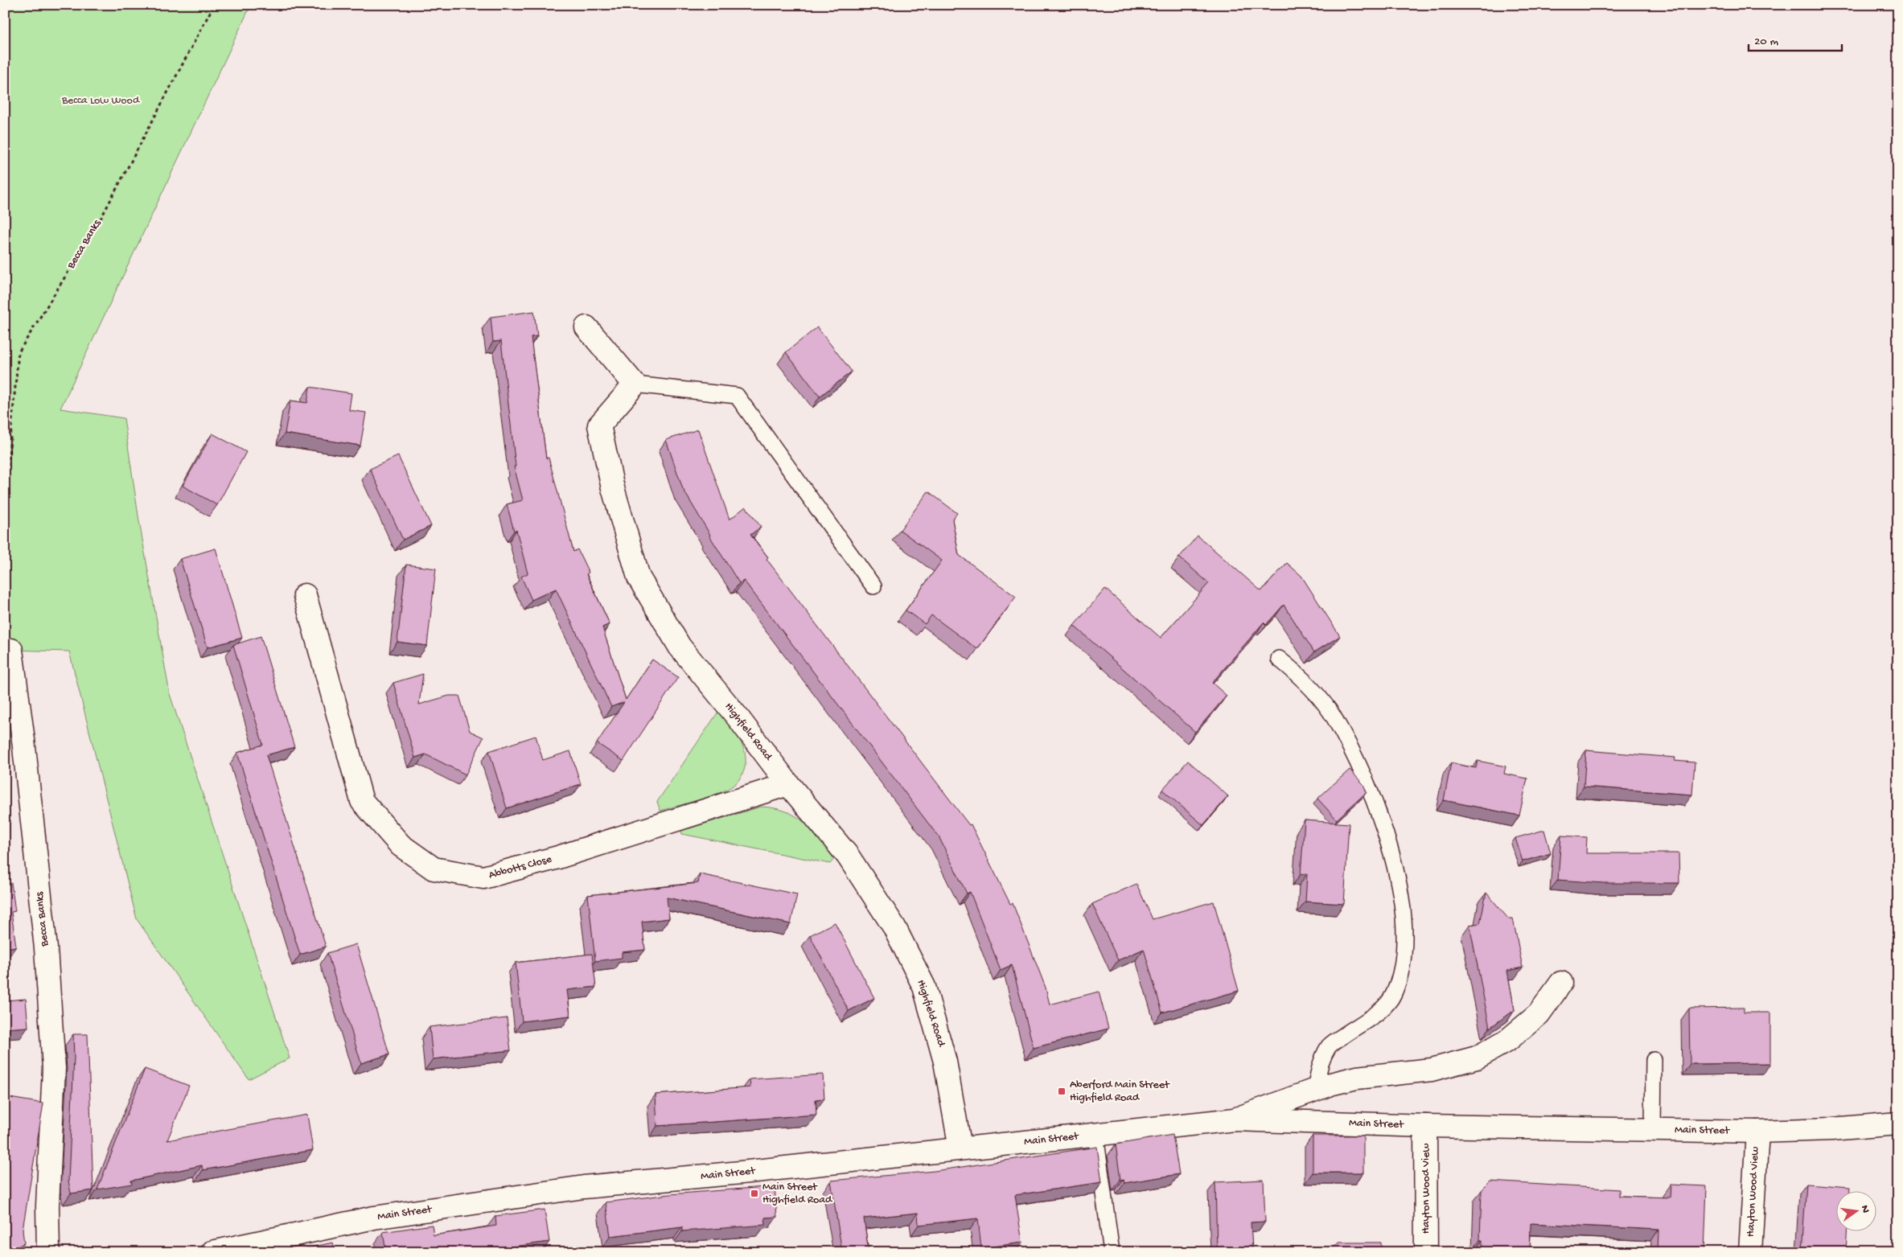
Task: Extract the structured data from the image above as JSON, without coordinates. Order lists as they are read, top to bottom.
{
  "streets": {
    "street": [
      "Becca Banks",
      "Highfield Road",
      "Abbotts Close",
      "Main Street",
      "Hayton Wood View"
    ]
  },
  "crossings": [
    ["Highfield Road", "Abbotts Close"],
    ["Highfield Road", "Main Street"],
    ["Main Street", "Hayton Wood View"]
  ],
  "parks": ["Becca Low Wood"],
  "places": {
    "transit": ["Aberford Main Street Highfield Road", "Main Street Highfield Road"]
  },
  "scale_bar": "20 m",
  "north": "right"
}
